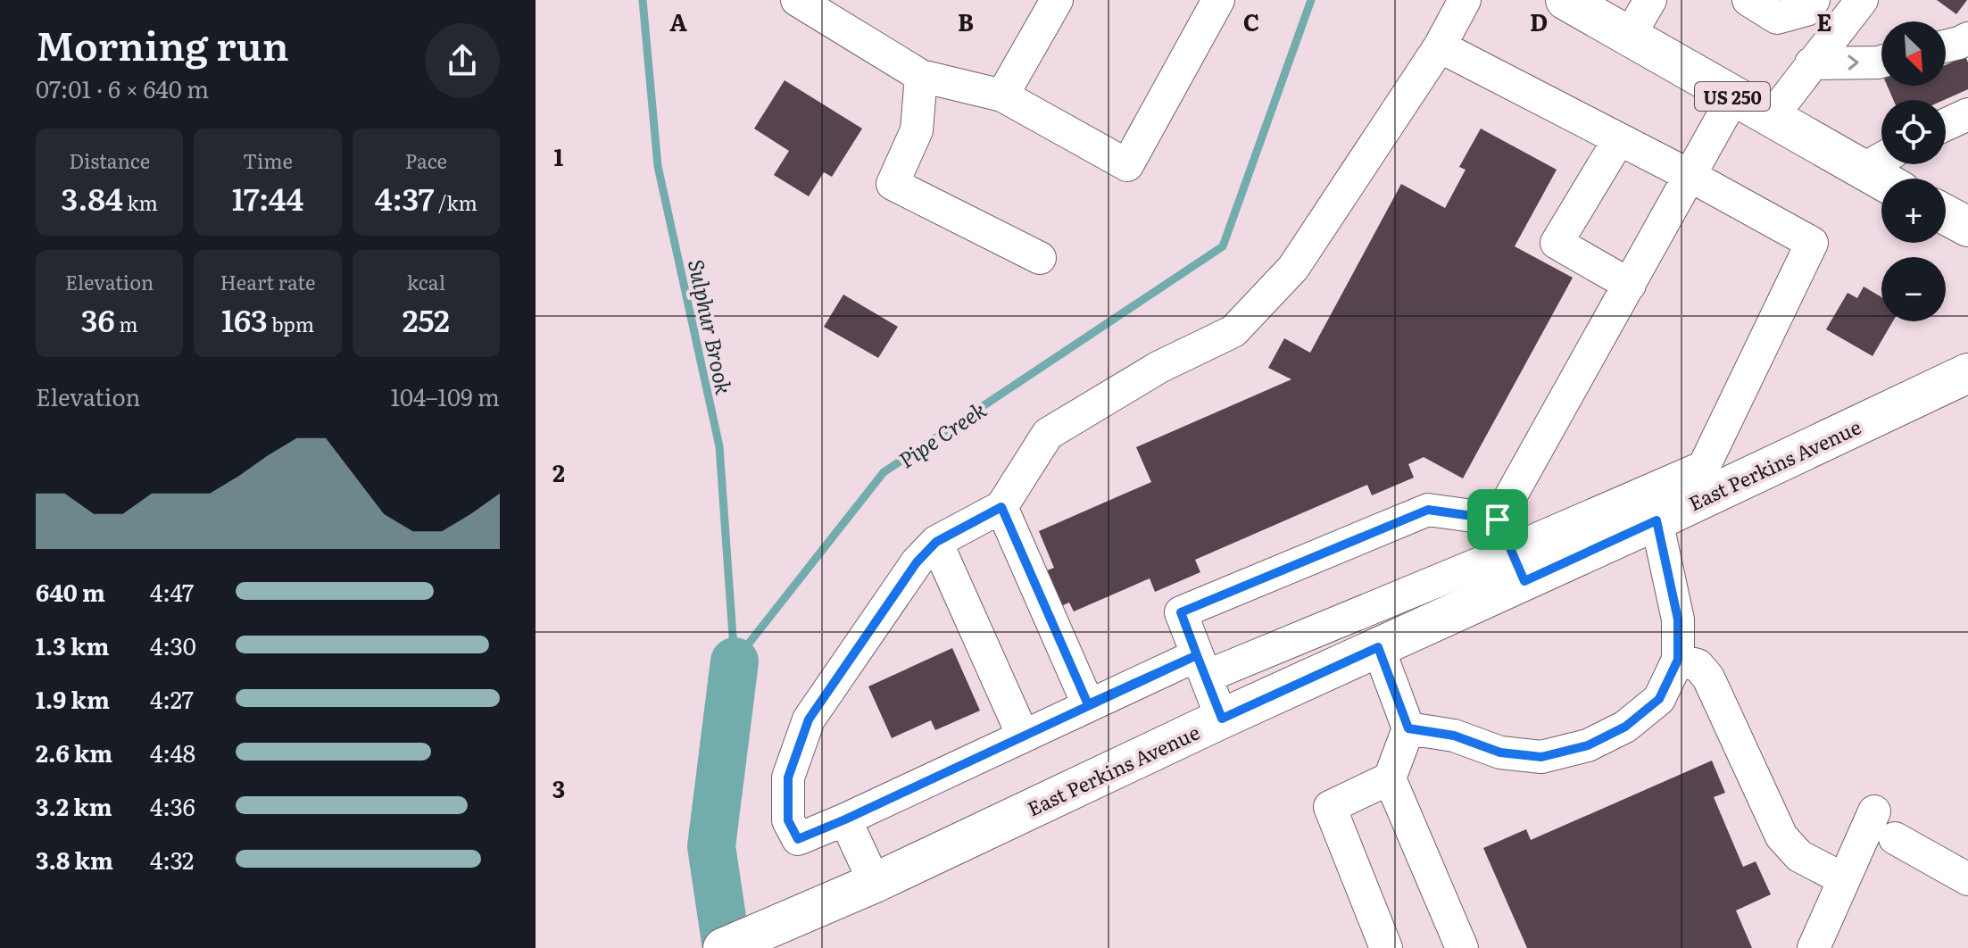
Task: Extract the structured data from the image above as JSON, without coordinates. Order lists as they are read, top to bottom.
{
  "streets": {
    "main road": ["US 250", "East Perkins Avenue"]
  },
  "water": ["Sulphur Brook", "Pipe Creek"],
  "north": "bottom right",
  "page": {
    "heading": ["Morning run", "07:01 · 6 × 640 m"],
    "map_buttons": ["+", "−"],
    "stats": [
      ["Distance", "3.84 km"],
      ["Time", "17:44"],
      ["Pace", "4:37 /km"],
      ["Elevation", "36 m"],
      ["Heart rate", "163 bpm"],
      ["kcal", "252"]
    ],
    "chart": ["Elevation", "104–109 m"],
    "list": [
      {
        "name": "640 m",
        "note": "4:47"
      },
      {
        "name": "1.3 km",
        "note": "4:30"
      },
      {
        "name": "1.9 km",
        "note": "4:27"
      },
      {
        "name": "2.6 km",
        "note": "4:48"
      },
      {
        "name": "3.2 km",
        "note": "4:36"
      },
      {
        "name": "3.8 km",
        "note": "4:32"
      }
    ]
  },
  "grid": {
    "columns": [
      "A",
      "B",
      "C",
      "D",
      "E"
    ],
    "rows": ["1", "2", "3"]
  }
}
